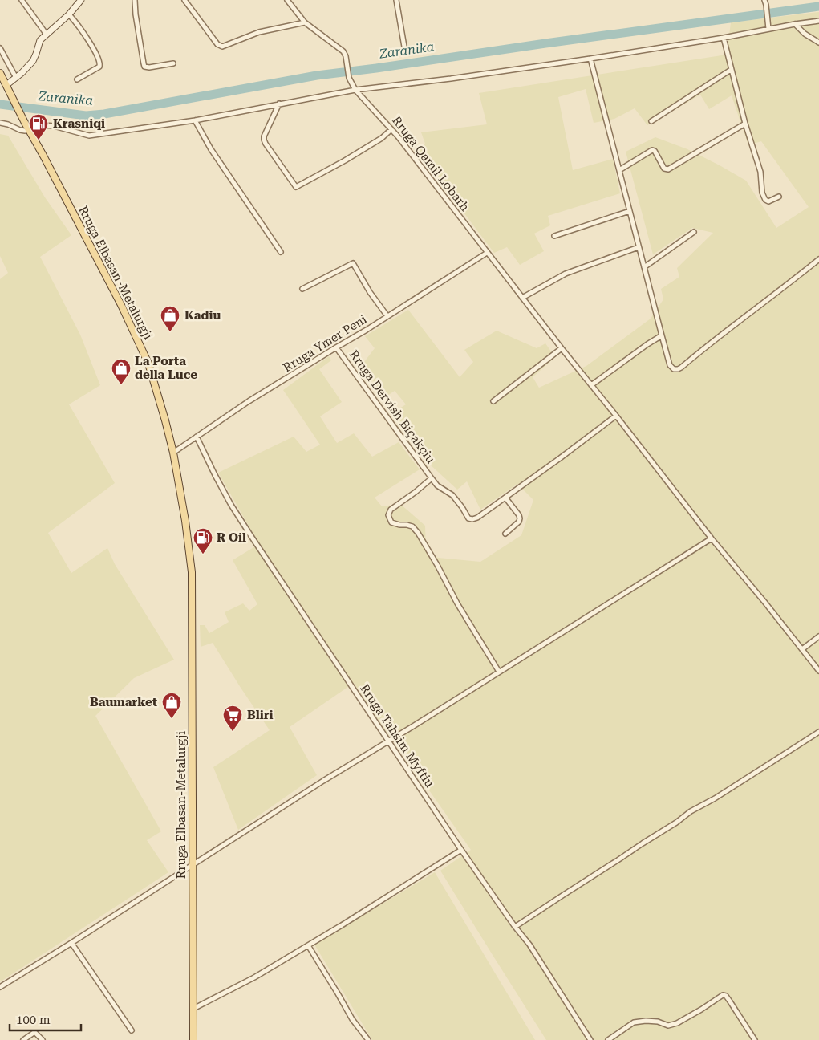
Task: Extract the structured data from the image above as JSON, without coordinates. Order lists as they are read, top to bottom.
{
  "streets": {
    "main road": ["Rruga Elbasan-Metalurgji"],
    "street": [
      "Rruga Qamil Lobarh",
      "Rruga Ymer Peni",
      "Rruga Dervish Biçakçiu",
      "Rruga Tahsim Myftiu"
    ]
  },
  "crossings": [
    ["Rruga Qamil Lobarh", "Rruga Ymer Peni"],
    ["Rruga Elbasan-Metalurgji", "Rruga Ymer Peni"],
    ["Rruga Ymer Peni", "Rruga Dervish Biçakçiu"],
    ["Rruga Ymer Peni", "Rruga Tahsim Myftiu"]
  ],
  "water": ["Zaranika"],
  "places": {
    "fuel station": ["Krasniqi", "R Oil"],
    "shop": ["Kadiu", "La Porta della Luce", "Baumarket"],
    "supermarket": ["Bliri"]
  },
  "scale_bar": "100 m"
}
